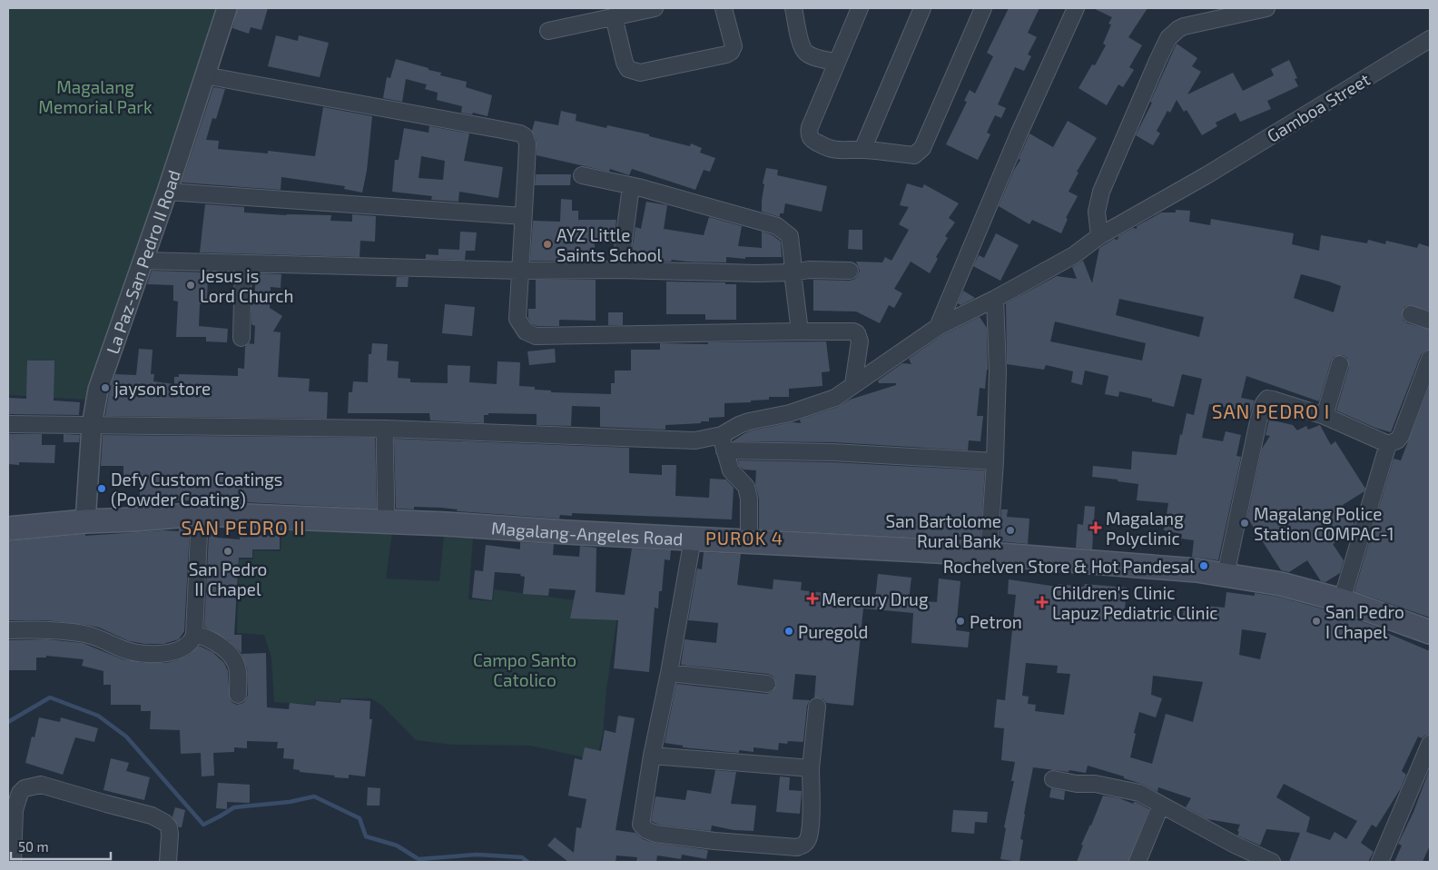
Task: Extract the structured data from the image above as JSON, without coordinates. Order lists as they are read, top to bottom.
{
  "streets": {
    "main road": ["Magalang-Angeles Road"],
    "street": ["Gamboa Street", "La Paz-San Pedro II Road"]
  },
  "crossings": [
    ["La Paz-San Pedro II Road", "Magalang-Angeles Road"]
  ],
  "districts": ["SAN PEDRO I", "SAN PEDRO II", "PUROK 4"],
  "parks": ["Magalang Memorial Park", "Campo Santo Catolico"],
  "places": {
    "other": [
      "AYZ Little Saints School",
      "Jesus is Lord Church",
      "jayson store",
      "Defy Custom Coatings (Powder Coating)",
      "Magalang Police Station COMPAC-1",
      "San Bartolome Rural Bank",
      "San Pedro II Chapel",
      "Rochelven Store & Hot Pandesal",
      "Petron",
      "San Pedro I Chapel",
      "Puregold"
    ],
    "health": ["Magalang Polyclinic", "Mercury Drug", "Children's Clinic Lapuz Pediatric Clinic"]
  },
  "scale_bar": "50 m"
}
